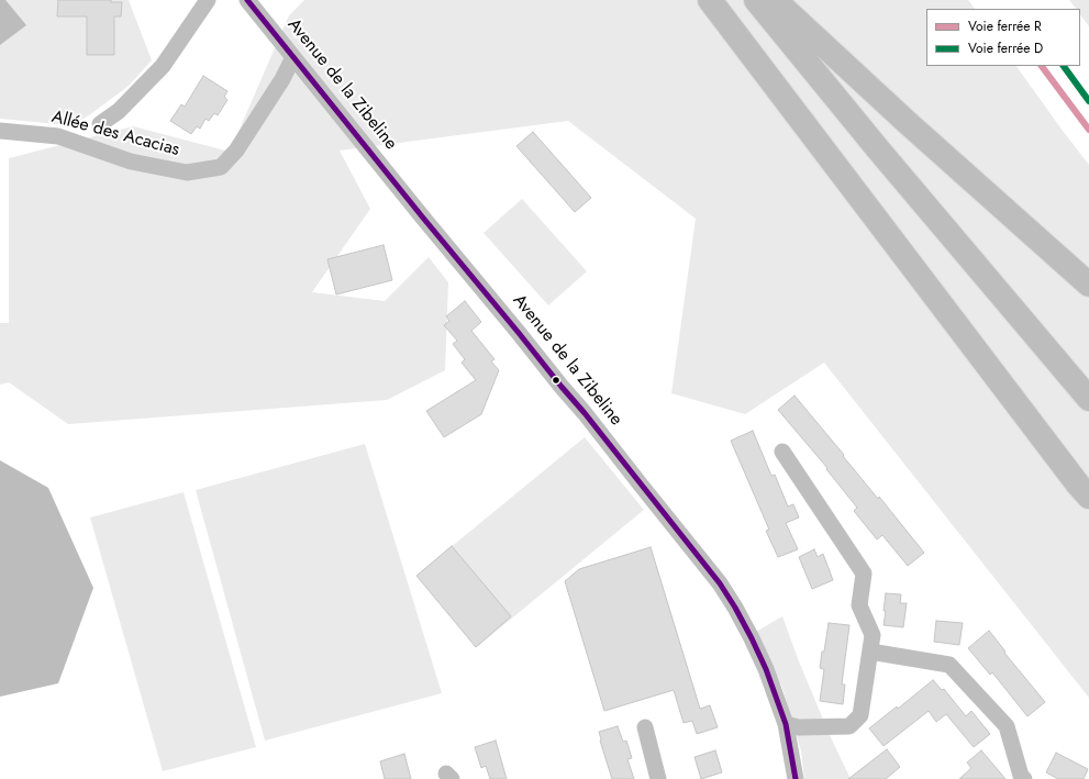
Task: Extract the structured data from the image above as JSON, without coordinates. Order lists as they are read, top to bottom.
{
  "streets": {
    "street": ["Avenue de la Zibeline", "Allée des Acacias"]
  },
  "crossings": [
    ["Avenue de la Zibeline", "Allée des Acacias"]
  ],
  "lines": ["rail line R", "rail line D"],
  "legend": ["Voie ferrée R", "Voie ferrée D"]
}
